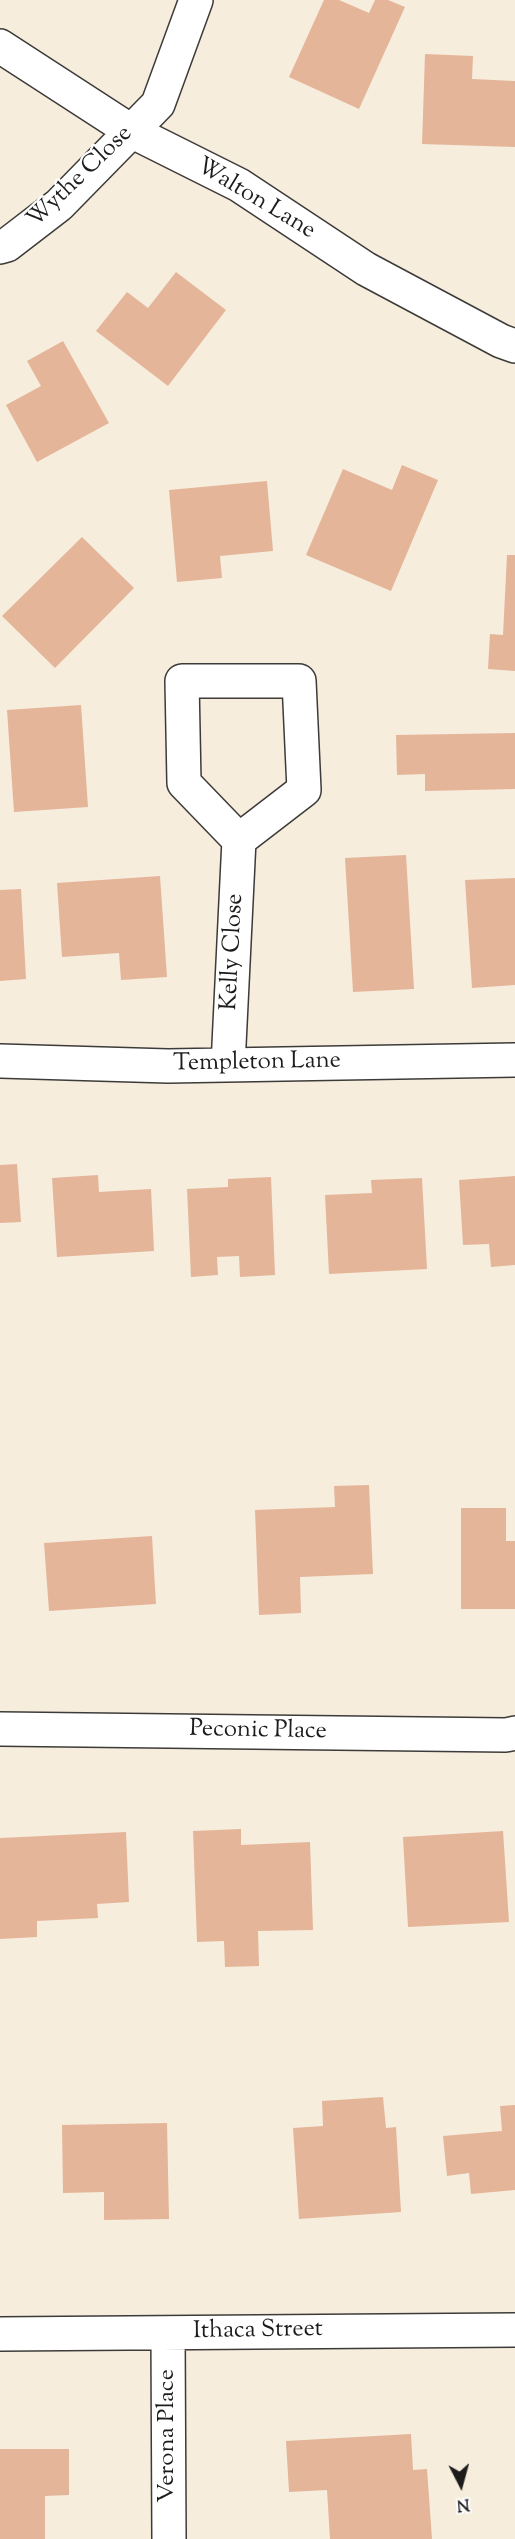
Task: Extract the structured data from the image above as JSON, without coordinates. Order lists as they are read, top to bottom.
{
  "streets": {
    "street": [
      "Wythe Close",
      "Walton Lane",
      "Kelly Close",
      "Templeton Lane",
      "Peconic Place",
      "Ithaca Street",
      "Verona Place"
    ]
  },
  "crossings": [
    ["Wythe Close", "Walton Lane"],
    ["Kelly Close", "Templeton Lane"],
    ["Ithaca Street", "Verona Place"]
  ],
  "north": "bottom"
}
